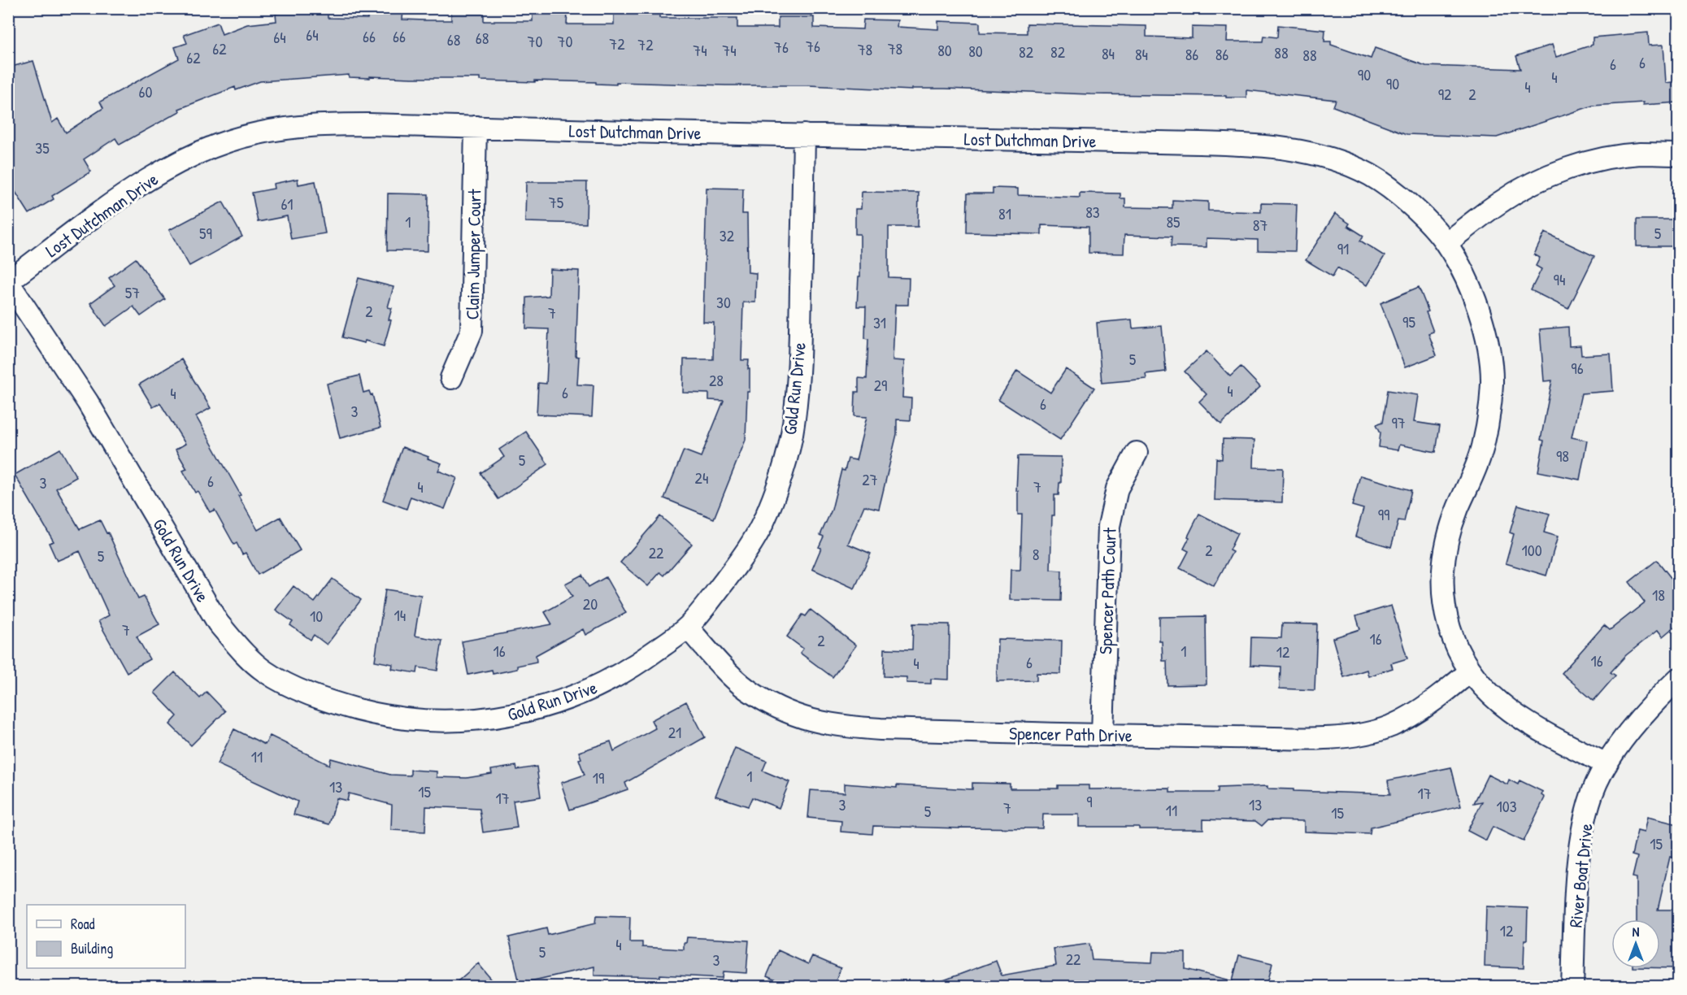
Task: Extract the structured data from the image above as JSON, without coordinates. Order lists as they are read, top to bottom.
{
  "streets": {
    "street": [
      "Lost Dutchman Drive",
      "Claim Jumper Court",
      "Gold Run Drive",
      "Spencer Path Court",
      "Spencer Path Drive",
      "River Boat Drive"
    ]
  },
  "crossings": [
    ["Lost Dutchman Drive", "Claim Jumper Court"],
    ["Lost Dutchman Drive", "Gold Run Drive"],
    ["Lost Dutchman Drive", "Spencer Path Drive"],
    ["Lost Dutchman Drive", "River Boat Drive"],
    ["Gold Run Drive", "Spencer Path Drive"],
    ["Spencer Path Court", "Spencer Path Drive"]
  ],
  "house_numbers": [
    "64",
    "66",
    "66",
    "64",
    "68",
    "68",
    "70",
    "70",
    "72",
    "72",
    "76",
    "76",
    "62",
    "78",
    "78",
    "74",
    "74",
    "80",
    "80",
    "82",
    "82",
    "88",
    "84",
    "84",
    "86",
    "86",
    "88",
    "62",
    "6",
    "6",
    "90",
    "4",
    "90",
    "4",
    "60",
    "92",
    "2",
    "35",
    "75",
    "61",
    "83",
    "81",
    "1",
    "85",
    "87",
    "59",
    "5",
    "32",
    "91",
    "94",
    "57",
    "30",
    "2",
    "7",
    "95",
    "31",
    "5",
    "96",
    "28",
    "29",
    "4",
    "6",
    "4",
    "6",
    "3",
    "97",
    "98",
    "5",
    "24",
    "27",
    "6",
    "3",
    "4",
    "7",
    "99",
    "2",
    "100",
    "22",
    "8",
    "5",
    "18",
    "20",
    "14",
    "10",
    "7",
    "16",
    "2",
    "16",
    "1",
    "12",
    "16",
    "6",
    "4",
    "21",
    "11",
    "1",
    "19",
    "13",
    "15",
    "17",
    "17",
    "9",
    "3",
    "13",
    "103",
    "7",
    "11",
    "5",
    "15",
    "15",
    "12",
    "4",
    "5",
    "22",
    "3"
  ],
  "legend": ["Road", "Building"],
  "north": "top"
}
